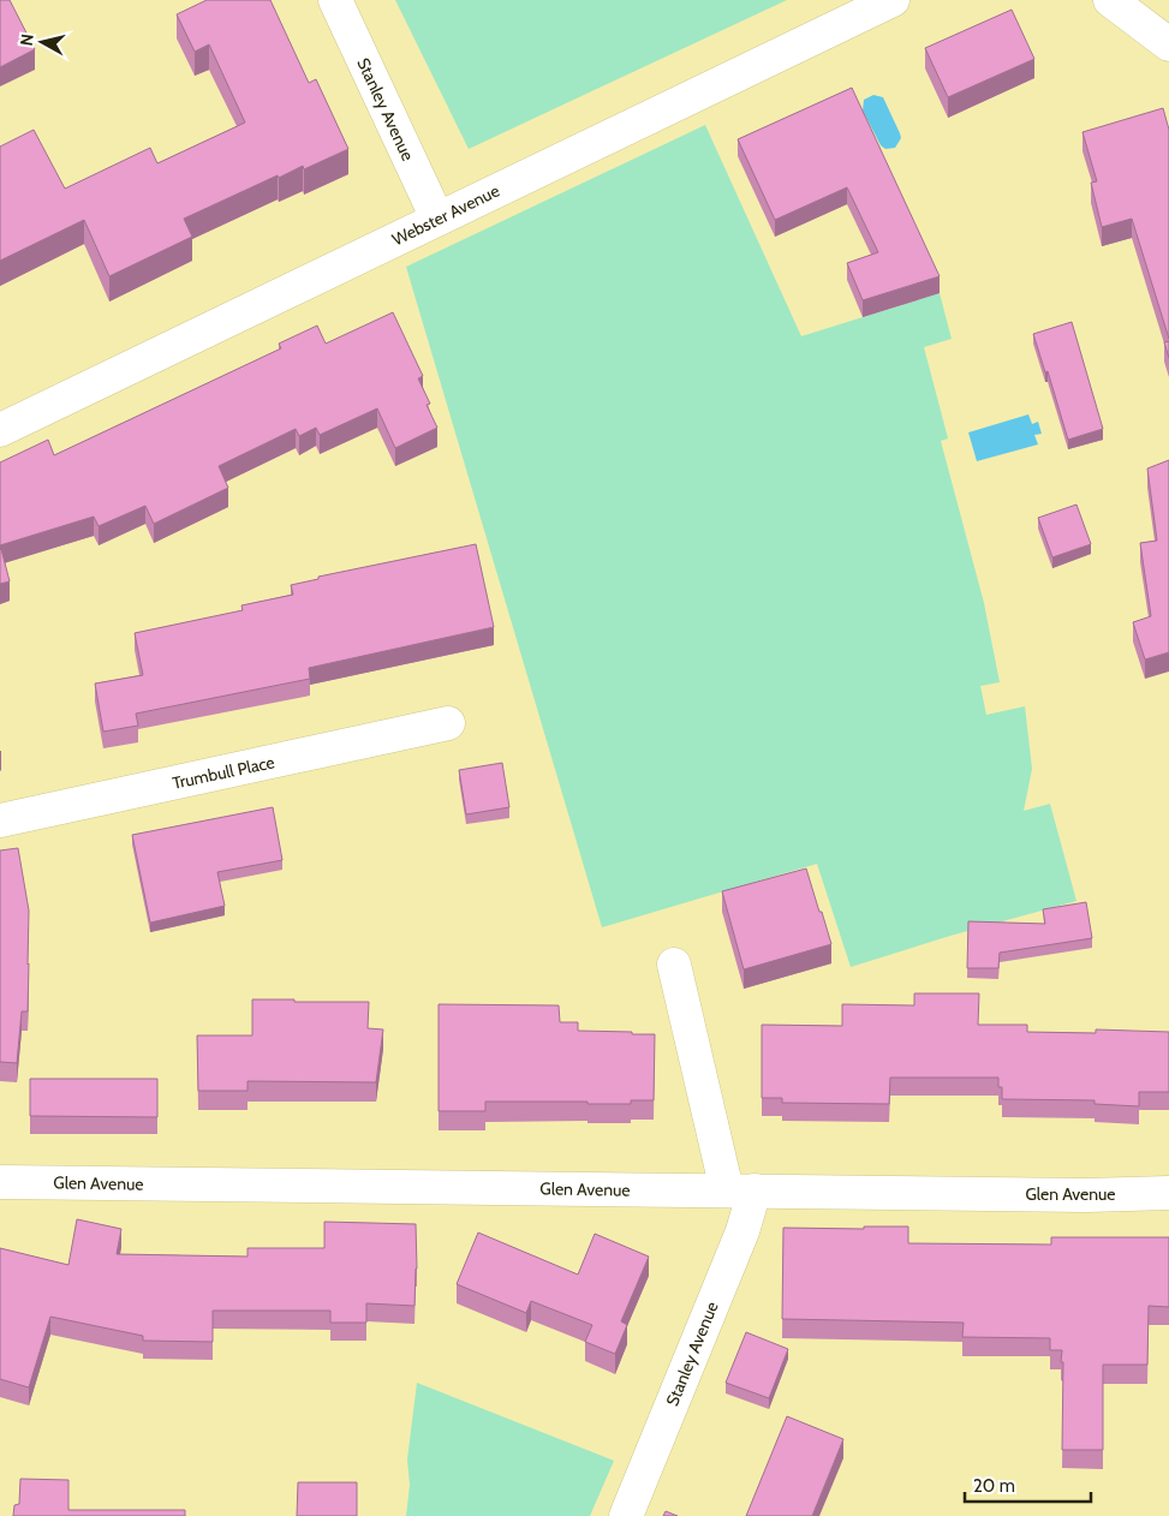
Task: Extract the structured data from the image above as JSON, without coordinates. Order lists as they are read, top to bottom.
{
  "streets": {
    "street": [
      "Stanley Avenue",
      "Webster Avenue",
      "Trumbull Place",
      "Glen Avenue"
    ]
  },
  "crossings": [
    ["Stanley Avenue", "Webster Avenue"],
    ["Stanley Avenue", "Glen Avenue"]
  ],
  "scale_bar": "20 m",
  "north": "left"
}
